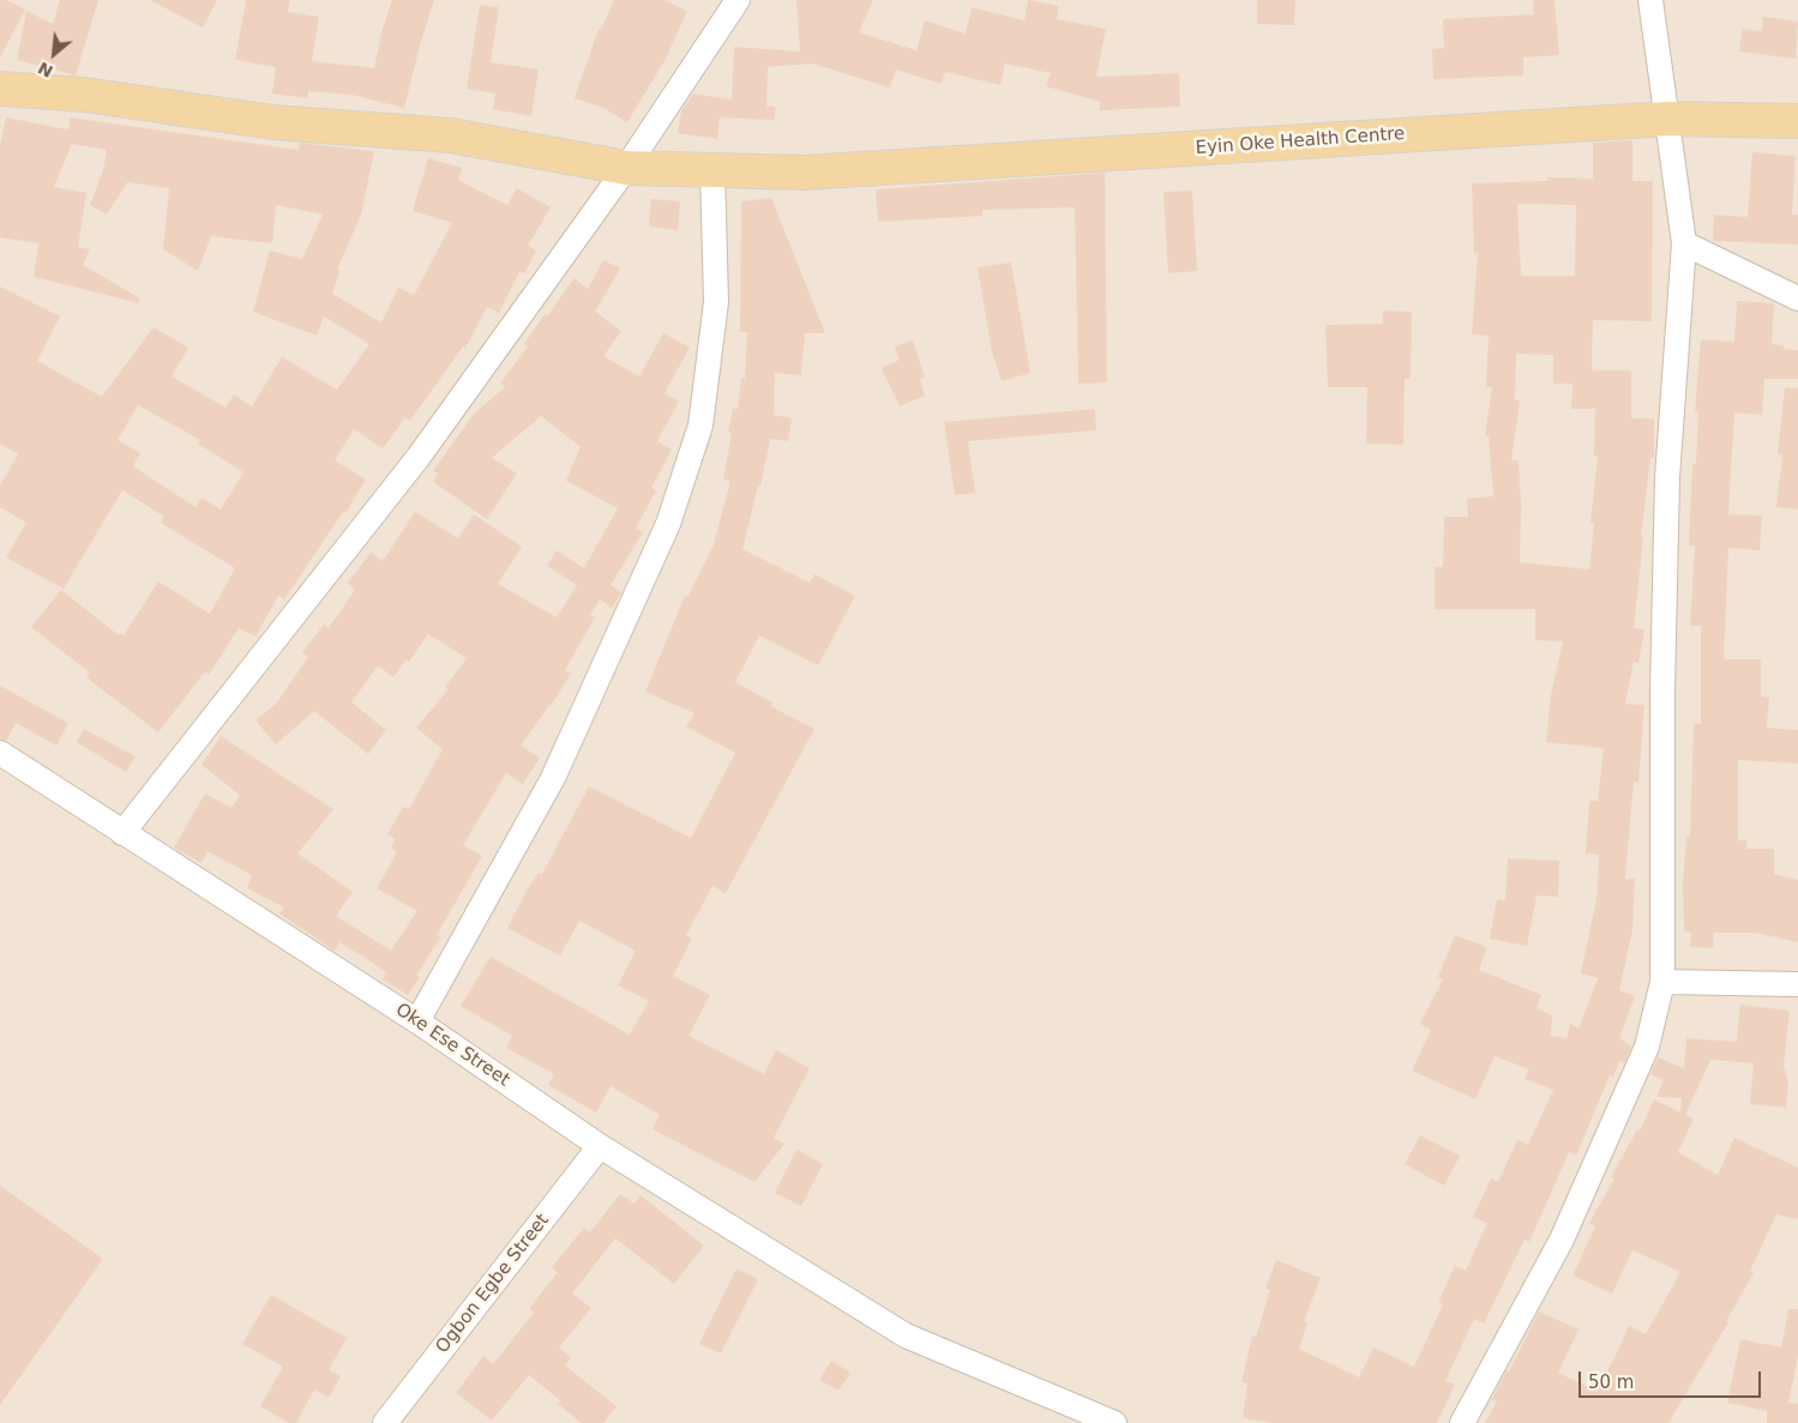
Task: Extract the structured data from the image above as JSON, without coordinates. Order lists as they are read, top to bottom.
{
  "streets": {
    "main road": ["Eyin Oke Health Centre"],
    "street": ["Oke Ese Street", "Ogbon Egbe Street"]
  },
  "crossings": [
    ["Oke Ese Street", "Ogbon Egbe Street"]
  ],
  "scale_bar": "50 m",
  "north": "bottom left"
}
